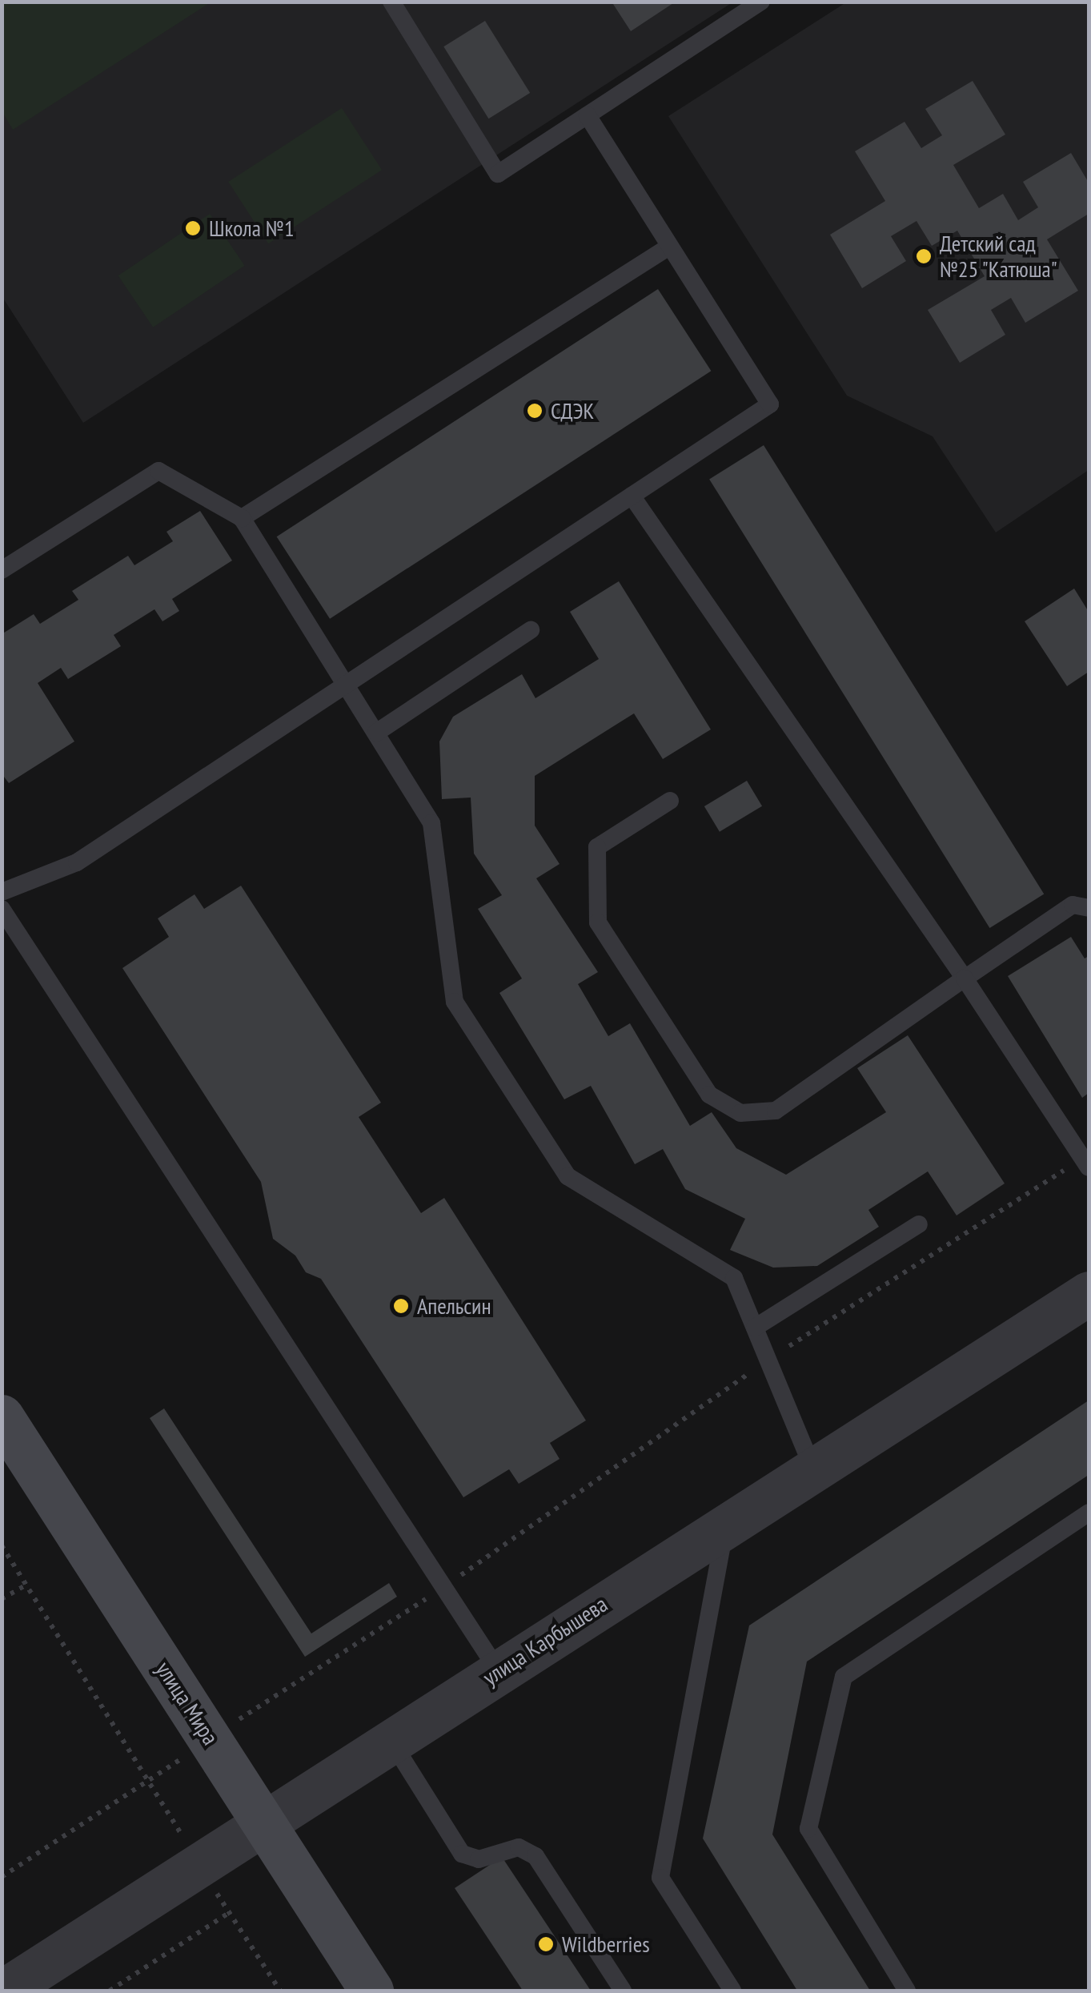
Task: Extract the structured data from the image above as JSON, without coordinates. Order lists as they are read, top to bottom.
{
  "streets": {
    "main road": ["улица Мира"],
    "street": ["улица Карбышева"]
  },
  "crossings": [
    ["улица Карбышева", "улица Мира"]
  ],
  "places": [
    "Школа №1",
    "Детский сад №25 \"Катюша\"",
    "СДЭК",
    "Апельсин",
    "Wildberries"
  ]
}
